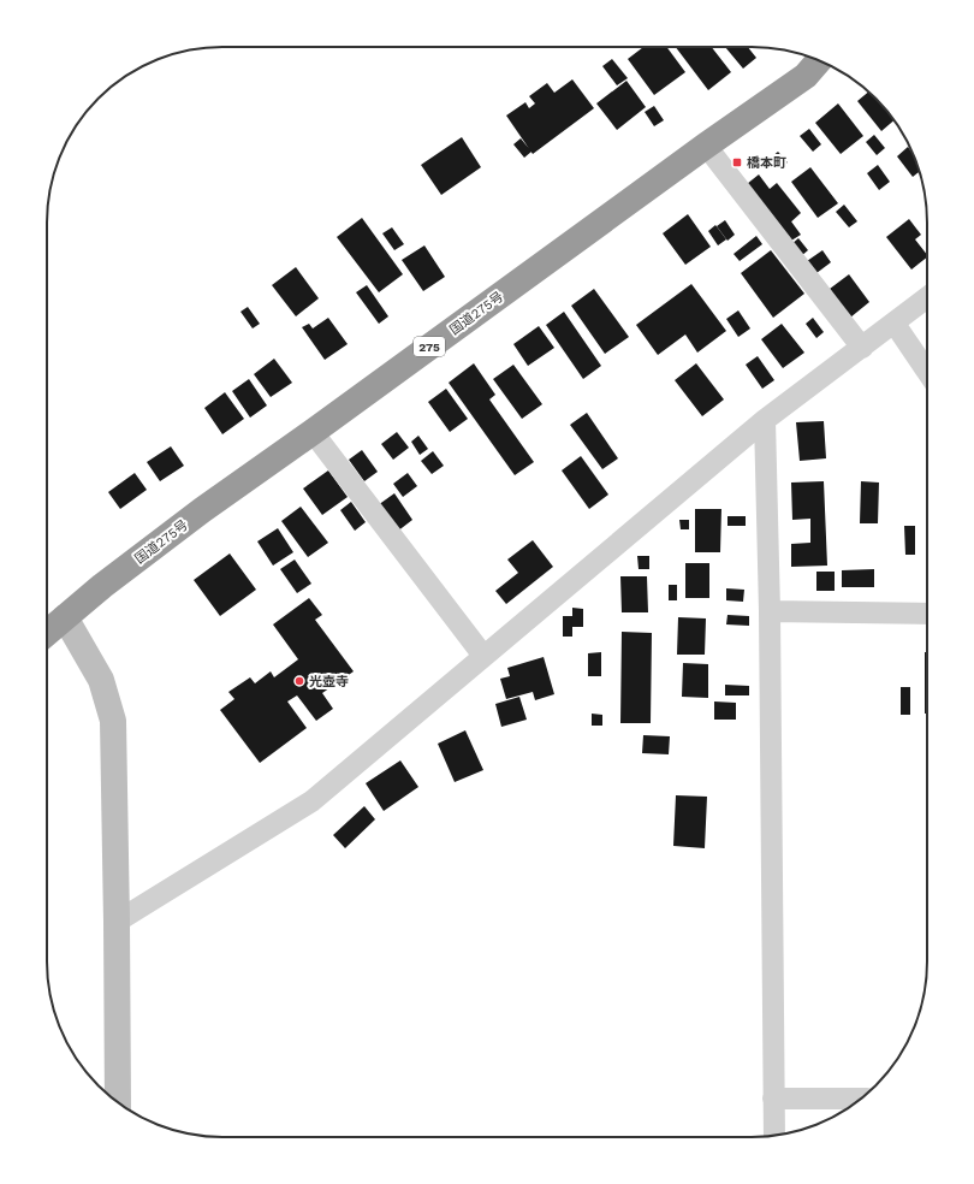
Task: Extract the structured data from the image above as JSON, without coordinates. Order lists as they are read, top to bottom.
{
  "streets": {
    "highway": ["国道275号", "275"]
  },
  "places": {
    "transit": ["橋本町"],
    "other": ["光壺寺"]
  }
}
